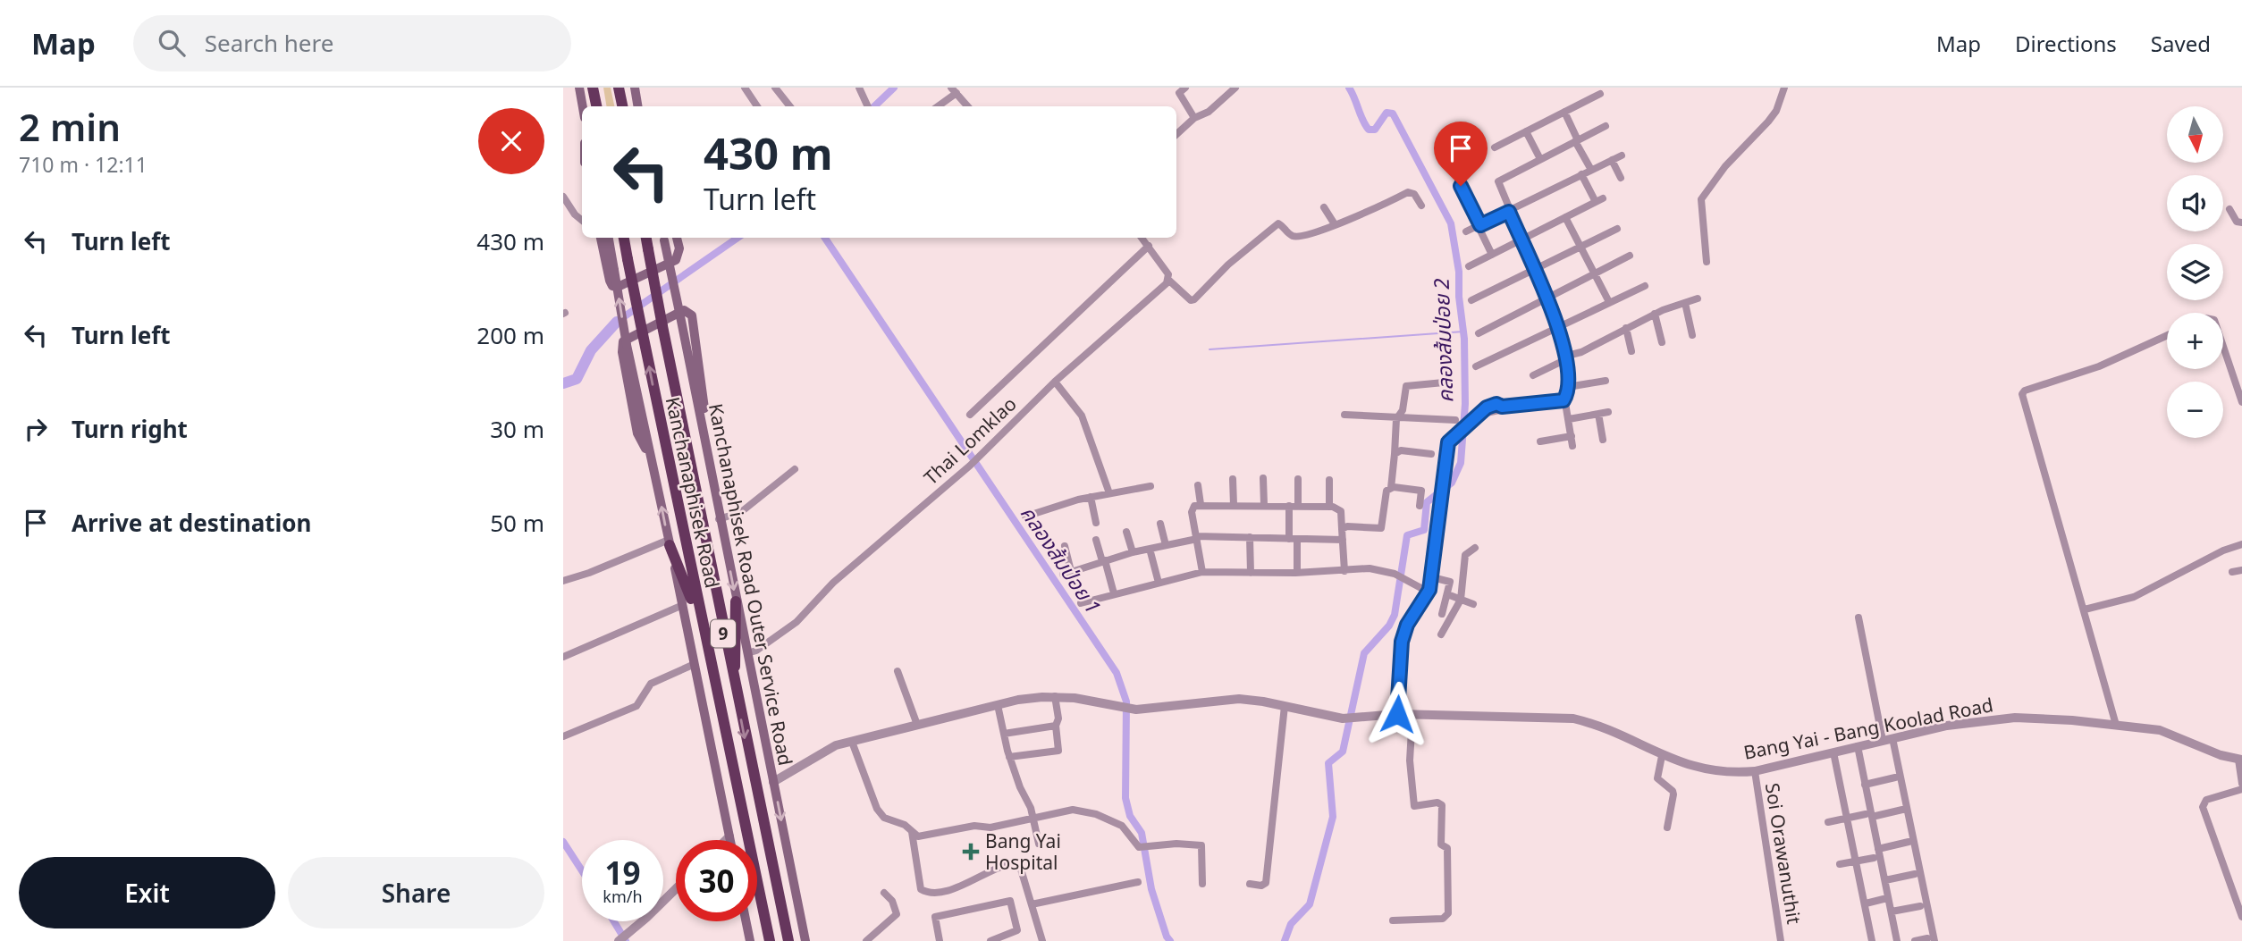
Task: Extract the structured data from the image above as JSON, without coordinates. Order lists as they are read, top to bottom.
{
  "streets": {
    "highway": ["Kanchanaphisek Road", "9"],
    "main road": ["Kanchanaphisek Road Outer Service Road"],
    "street": ["Thai Lomklao", "Bang Yai - Bang Koolad Road", "Soi Orawanuthit"]
  },
  "crossings": [
    ["Thai Lomklao", "Kanchanaphisek Road Outer Service Road"],
    ["Kanchanaphisek Road Outer Service Road", "Bang Yai - Bang Koolad Road"],
    ["Bang Yai - Bang Koolad Road", "Soi Orawanuthit"]
  ],
  "water": ["คลองส้มป่อย 2", "คลองส้มป่อย 1"],
  "places": {
    "health": ["Bang Yai Hospital"]
  },
  "north": "bottom",
  "page": {
    "header": "Map",
    "search": "Search here",
    "nav": ["Map", "Directions", "Saved"],
    "heading": ["2 min", "710 m · 12:11"],
    "map_buttons": ["+", "−"],
    "turn": ["430 m", "Turn left"],
    "list": [
      {
        "name": "Turn left",
        "value": "430 m"
      },
      {
        "name": "Turn left",
        "value": "200 m"
      },
      {
        "name": "Turn right",
        "value": "30 m"
      },
      {
        "name": "Arrive at destination",
        "value": "50 m"
      }
    ],
    "speed": "19 km/h",
    "limit": "30",
    "buttons": ["Exit", "Share"]
  }
}
